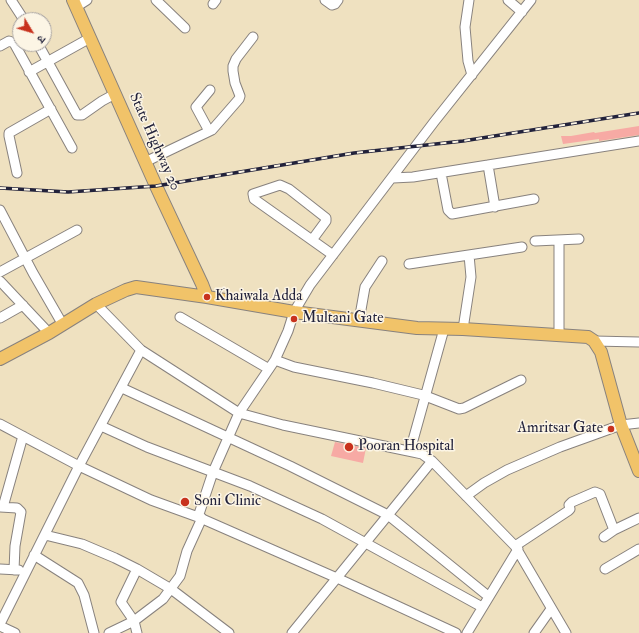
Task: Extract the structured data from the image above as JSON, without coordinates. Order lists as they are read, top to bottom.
{
  "streets": {
    "main road": ["State Highway 20"]
  },
  "places": [
    "Khaiwala Adda",
    "Multani Gate",
    "Amritsar Gate",
    "Pooran Hospital",
    "Soni Clinic"
  ],
  "north": "bottom right"
}
